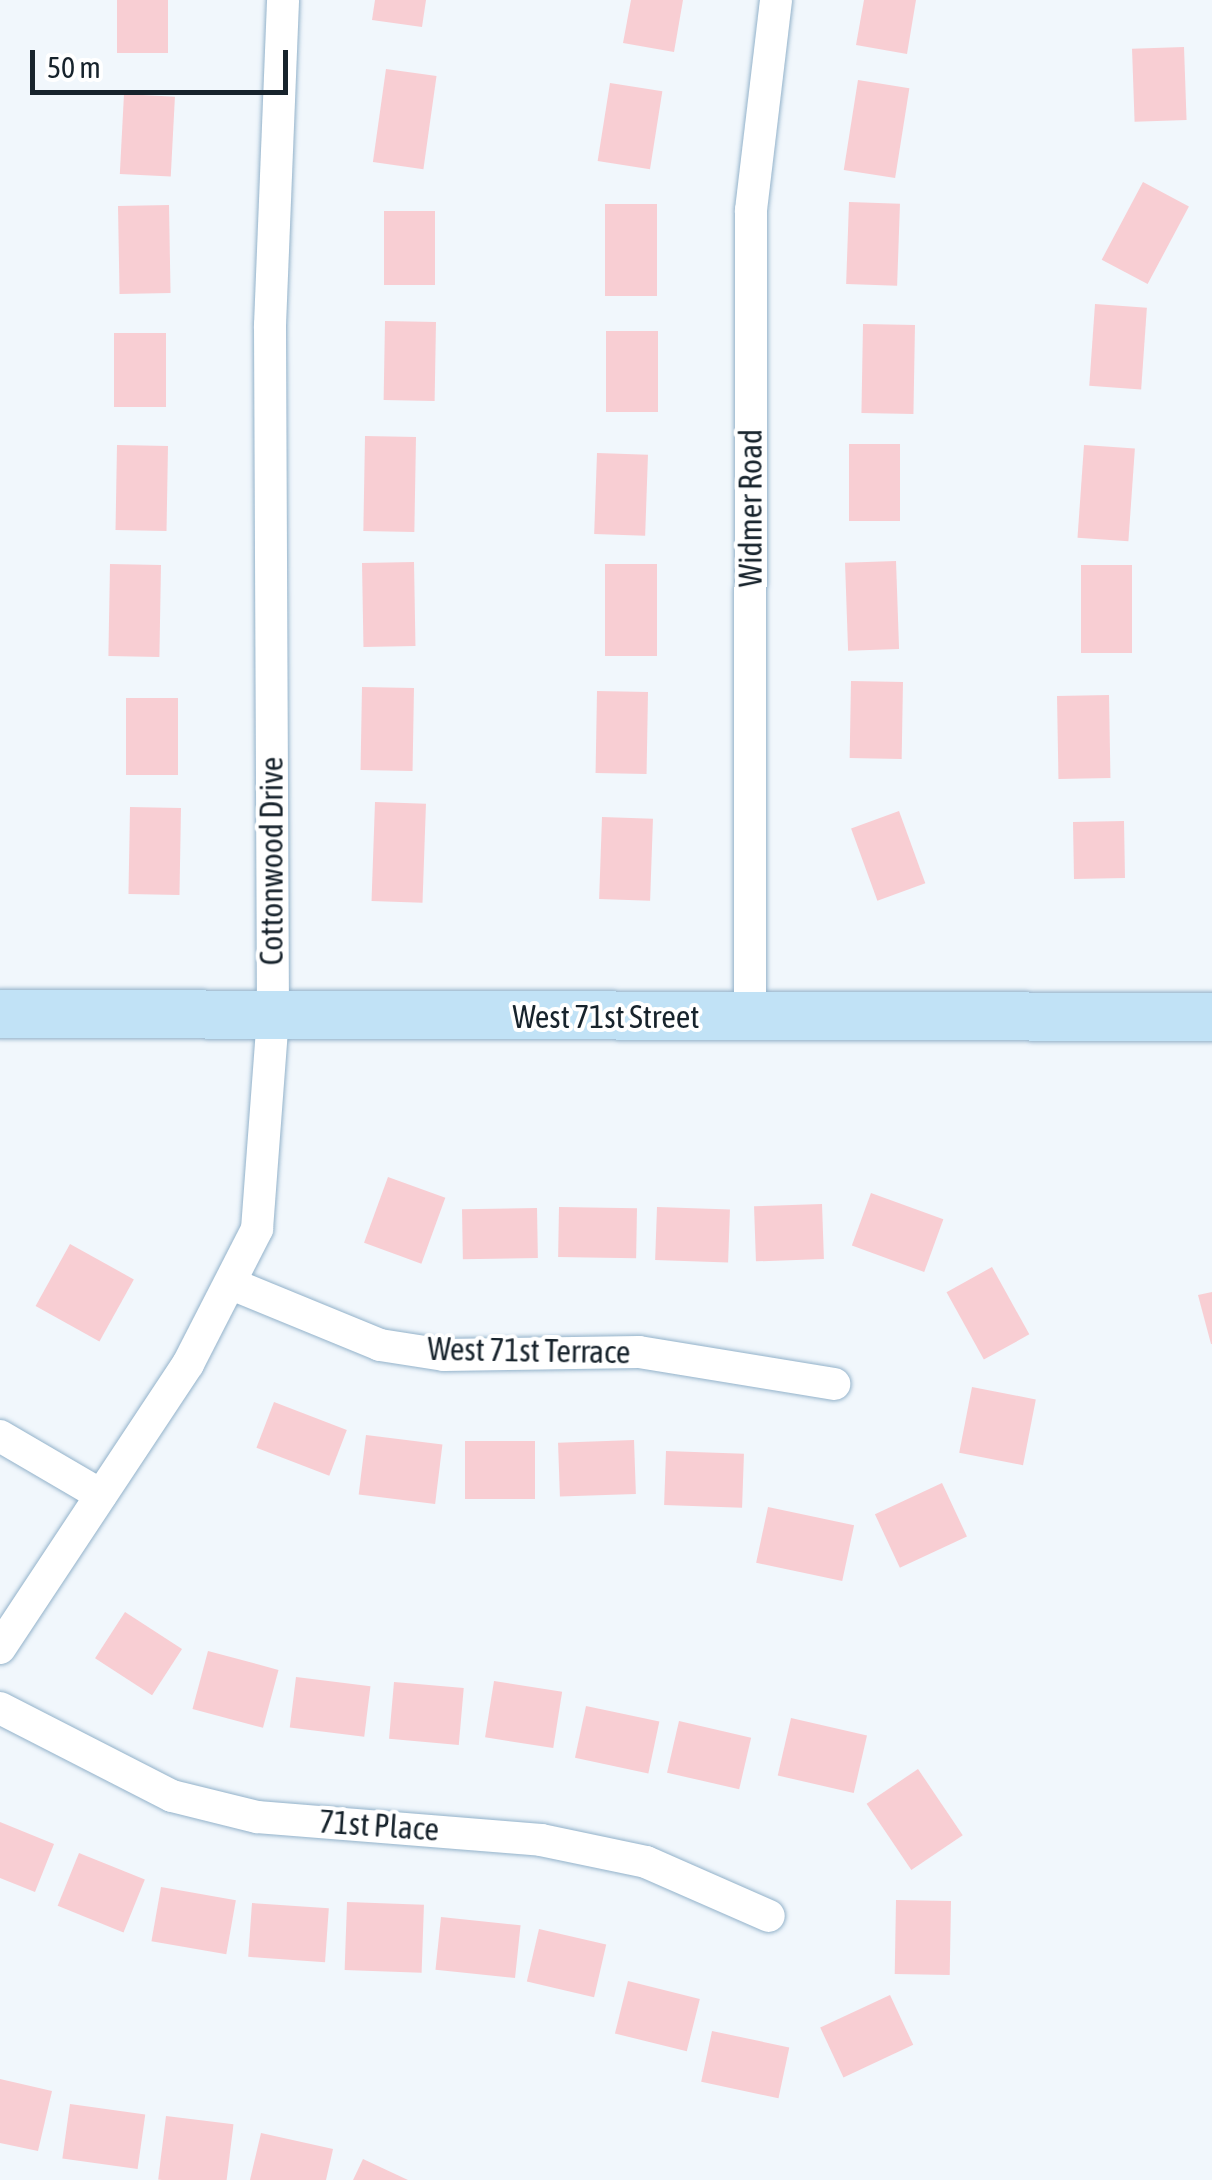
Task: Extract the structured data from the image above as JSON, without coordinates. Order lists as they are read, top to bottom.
{
  "streets": {
    "street": [
      "Widmer Road",
      "Cottonwood Drive",
      "West 71st Street",
      "West 71st Terrace",
      "71st Place"
    ]
  },
  "crossings": [
    ["Widmer Road", "West 71st Street"],
    ["Cottonwood Drive", "West 71st Street"],
    ["Cottonwood Drive", "West 71st Terrace"]
  ],
  "scale_bar": "50 m"
}
